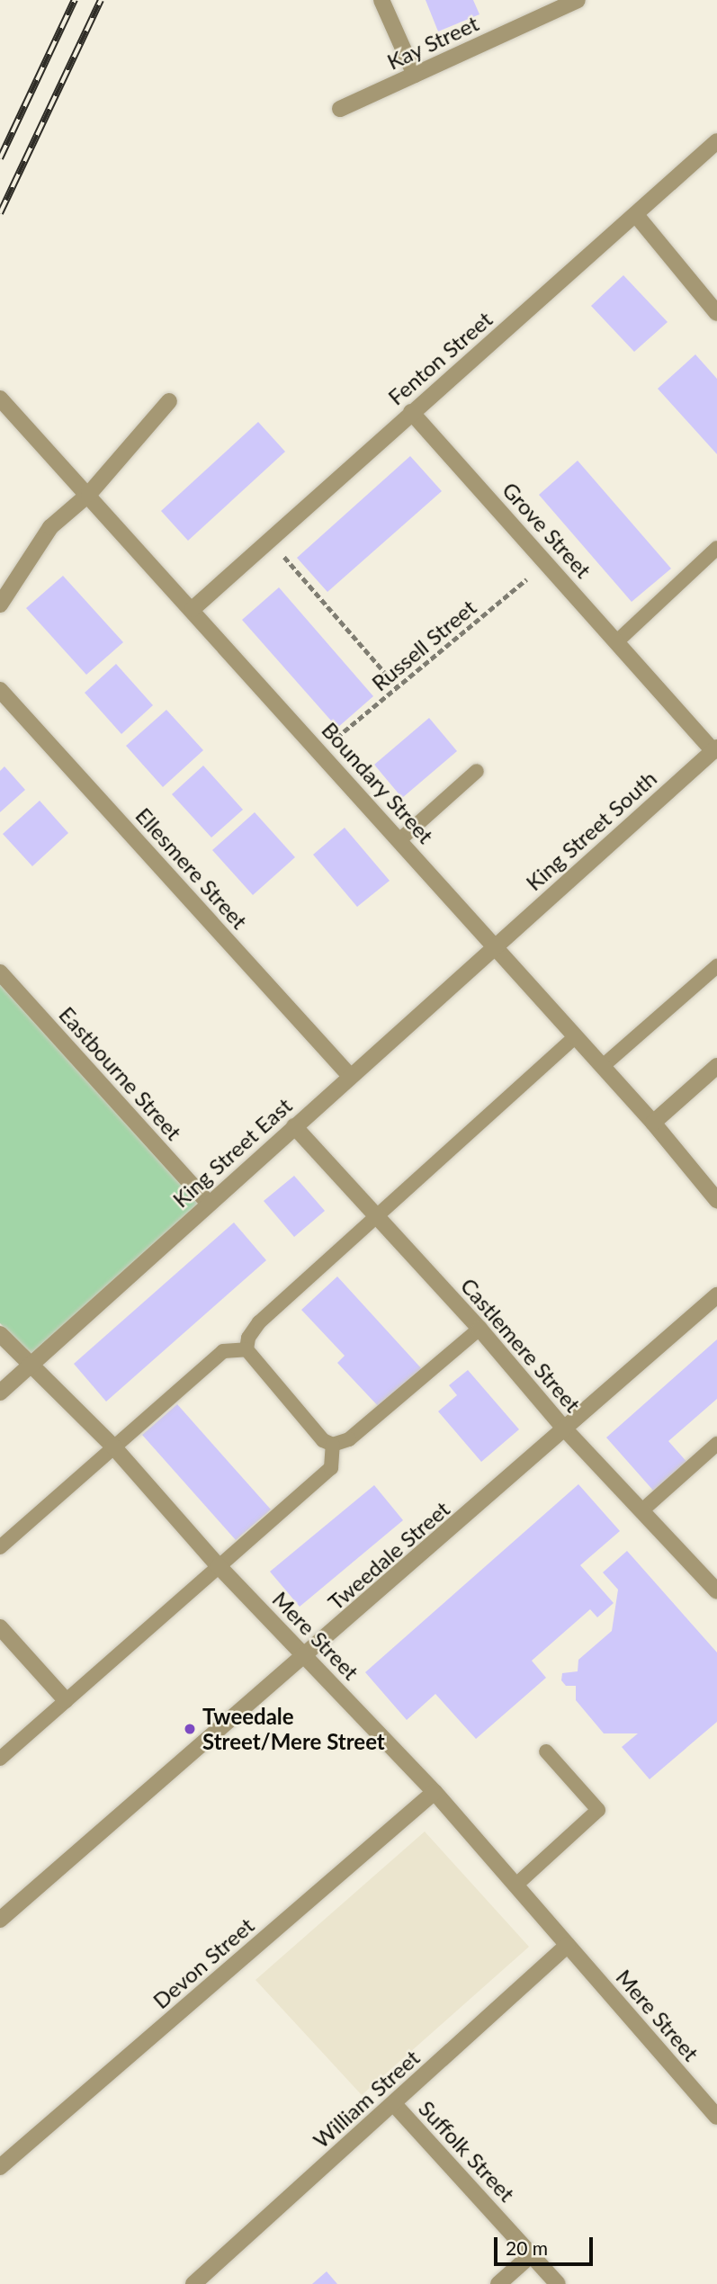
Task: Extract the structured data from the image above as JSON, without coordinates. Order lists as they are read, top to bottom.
{
  "streets": {
    "street": [
      "Kay Street",
      "Fenton Street",
      "Grove Street",
      "Boundary Street",
      "King Street South",
      "Ellesmere Street",
      "Eastbourne Street",
      "King Street East",
      "Castlemere Street",
      "Tweedale Street",
      "Mere Street",
      "Devon Street",
      "William Street",
      "Suffolk Street"
    ],
    "path": ["Russell Street"]
  },
  "crossings": [
    ["Fenton Street", "Grove Street"],
    ["Fenton Street", "Boundary Street"],
    ["Grove Street", "Russell Street"],
    ["Grove Street", "King Street South"],
    ["Russell Street", "Boundary Street"],
    ["Boundary Street", "King Street South"],
    ["Boundary Street", "King Street East"],
    ["King Street South", "King Street East"],
    ["Ellesmere Street", "King Street East"],
    ["Eastbourne Street", "King Street East"],
    ["King Street East", "Castlemere Street"],
    ["King Street East", "Mere Street"],
    ["Castlemere Street", "Tweedale Street"],
    ["Tweedale Street", "Mere Street"],
    ["Mere Street", "Devon Street"],
    ["Mere Street", "William Street"],
    ["William Street", "Suffolk Street"]
  ],
  "places": ["Tweedale Street/Mere Street"],
  "scale_bar": "20 m"
}
